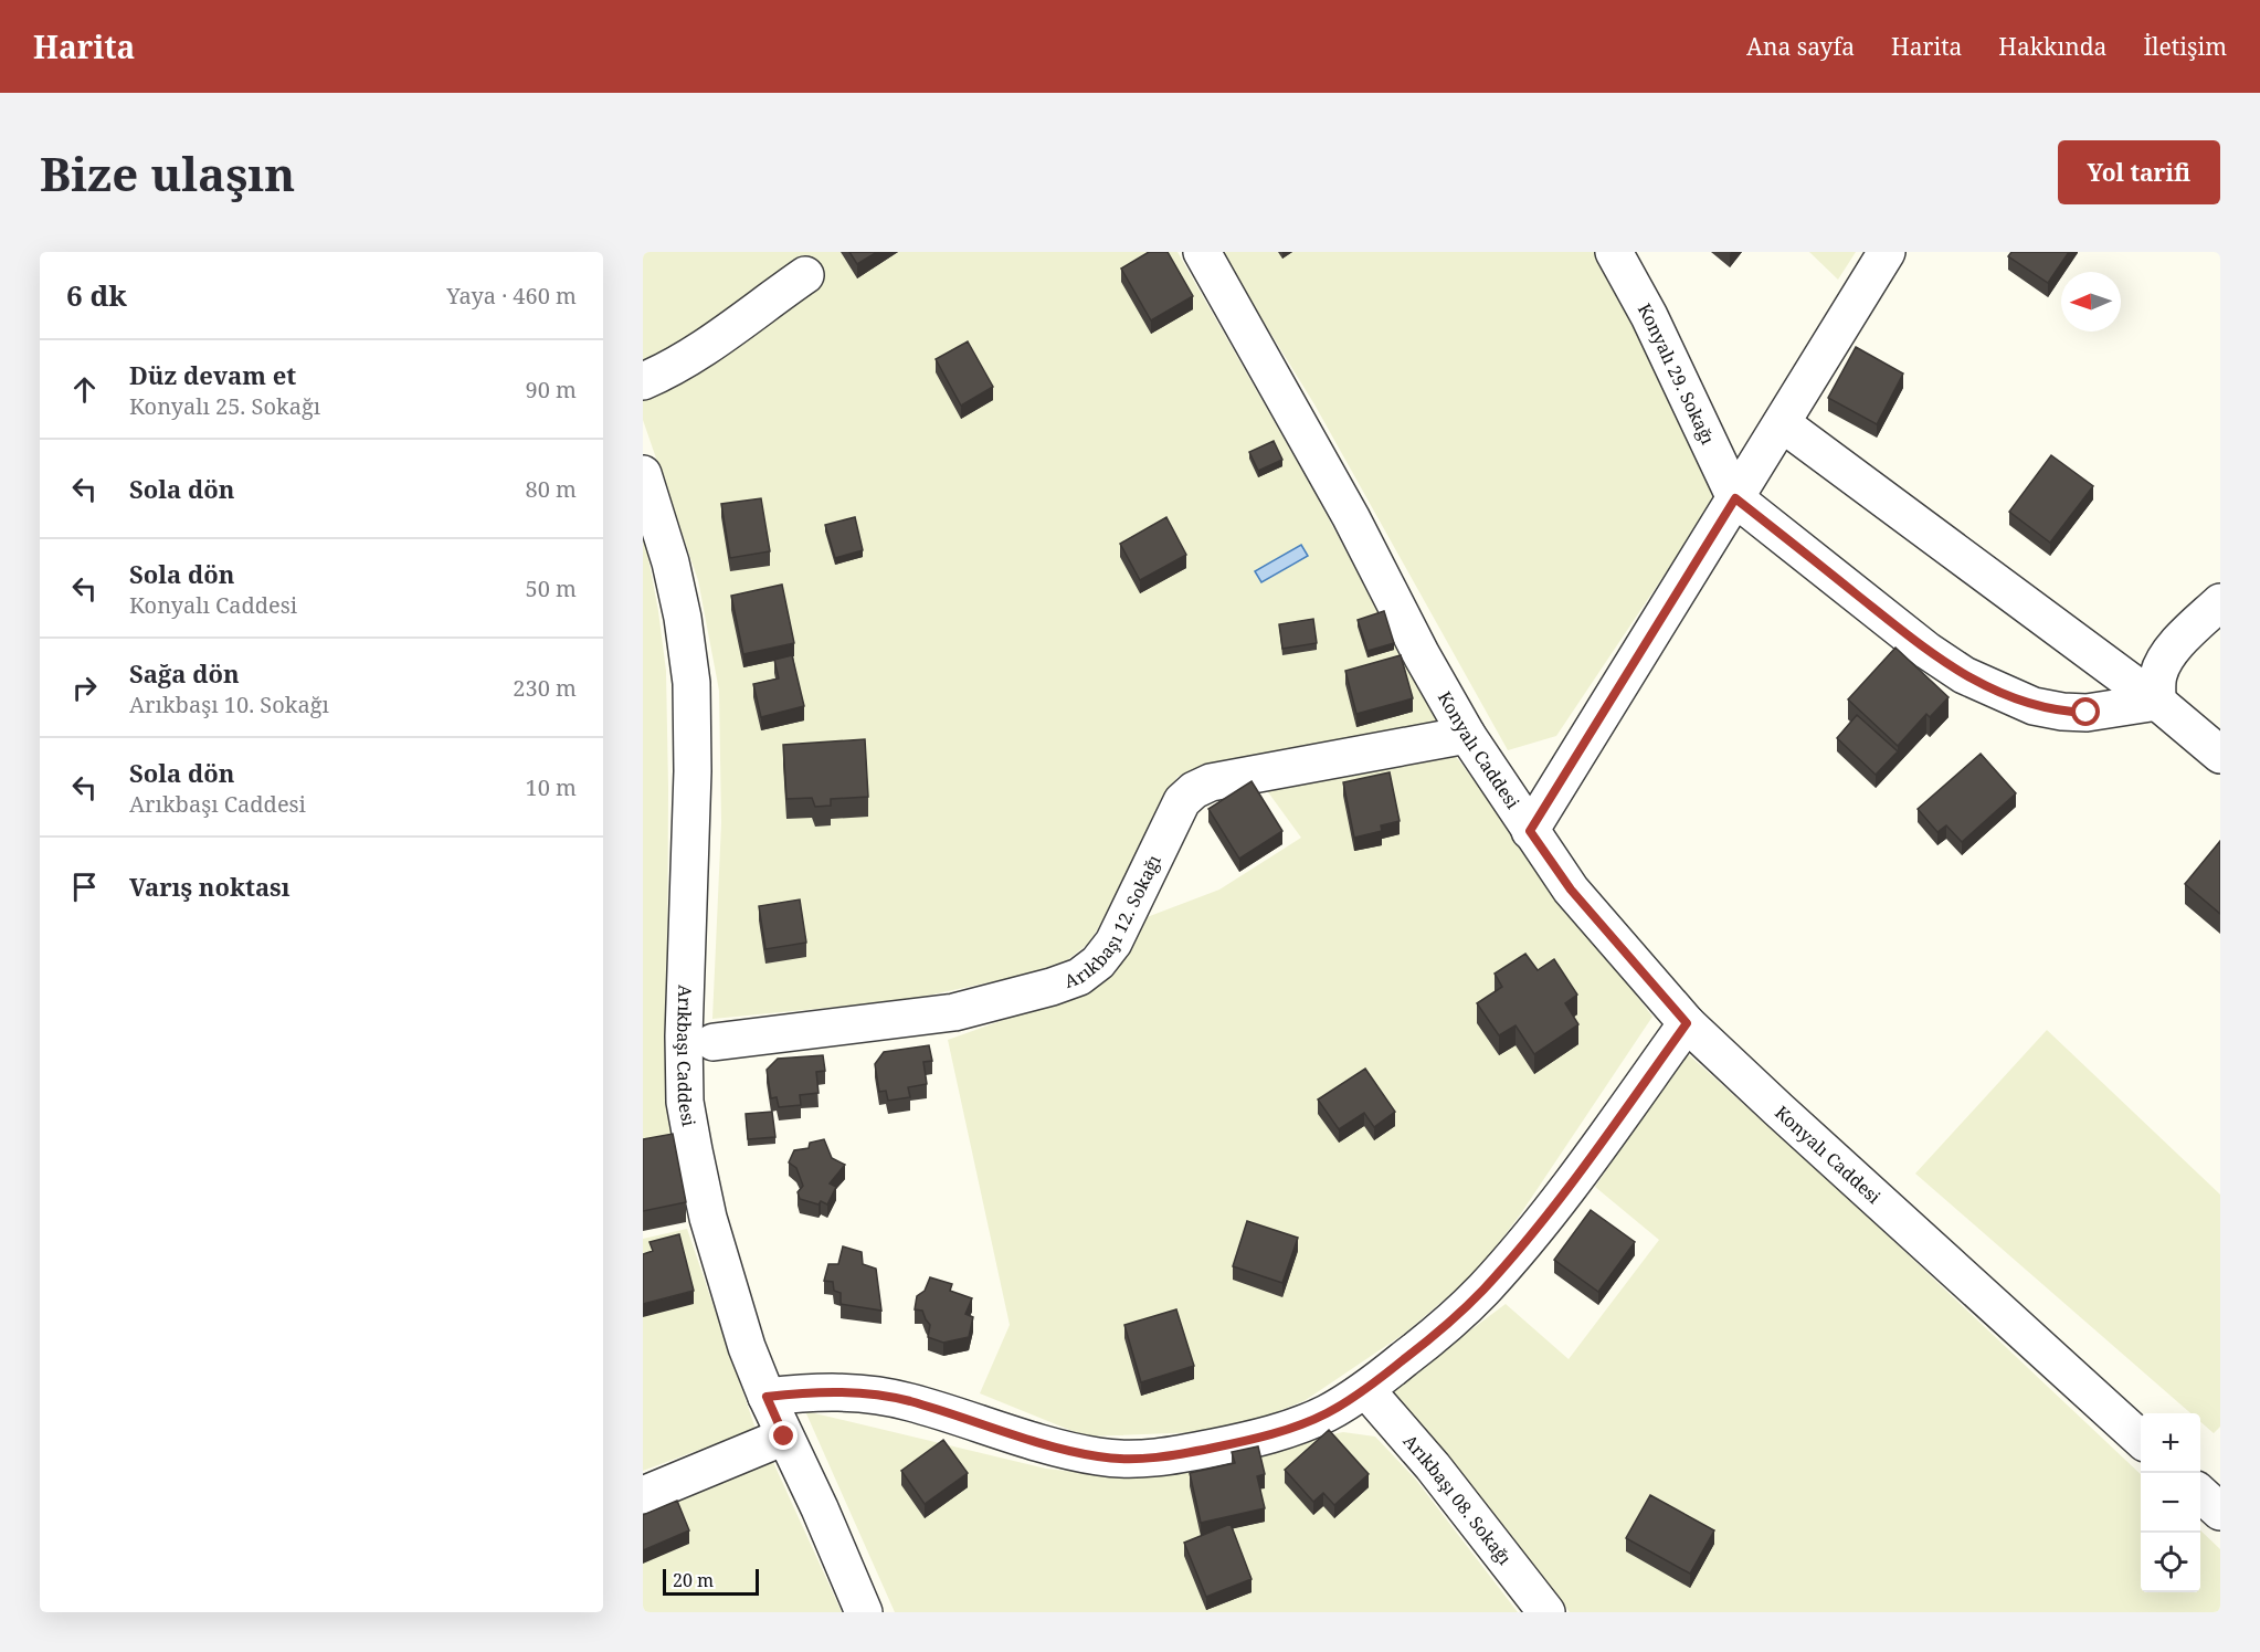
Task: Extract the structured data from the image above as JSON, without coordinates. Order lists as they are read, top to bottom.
{
  "streets": {
    "street": [
      "Konyalı 29. Sokağı",
      "Konyalı Caddesi",
      "Arıkbaşı 12. Sokağı",
      "Arıkbaşı Caddesi",
      "Arıkbaşı 08. Sokağı"
    ]
  },
  "crossings": [
    ["Konyalı Caddesi", "Arıkbaşı 12. Sokağı"]
  ],
  "scale_bar": "20 m",
  "north": "left",
  "page": {
    "header": "Harita",
    "nav": [
      "Ana sayfa",
      "Harita",
      "Hakkında",
      "İletişim"
    ],
    "buttons": "Yol tarifi",
    "title": "Bize ulaşın",
    "heading": ["6 dk", "Yaya · 460 m"],
    "list": [
      ["Düz devam et", "Konyalı 25. Sokağı", "90 m"],
      ["Sola dön", "80 m"],
      ["Sola dön", "Konyalı Caddesi", "50 m"],
      ["Sağa dön", "Arıkbaşı 10. Sokağı", "230 m"],
      ["Sola dön", "Arıkbaşı Caddesi", "10 m"],
      "Varış noktası"
    ],
    "map_buttons": ["+", "−"],
    "scale": "20 m"
  }
}
